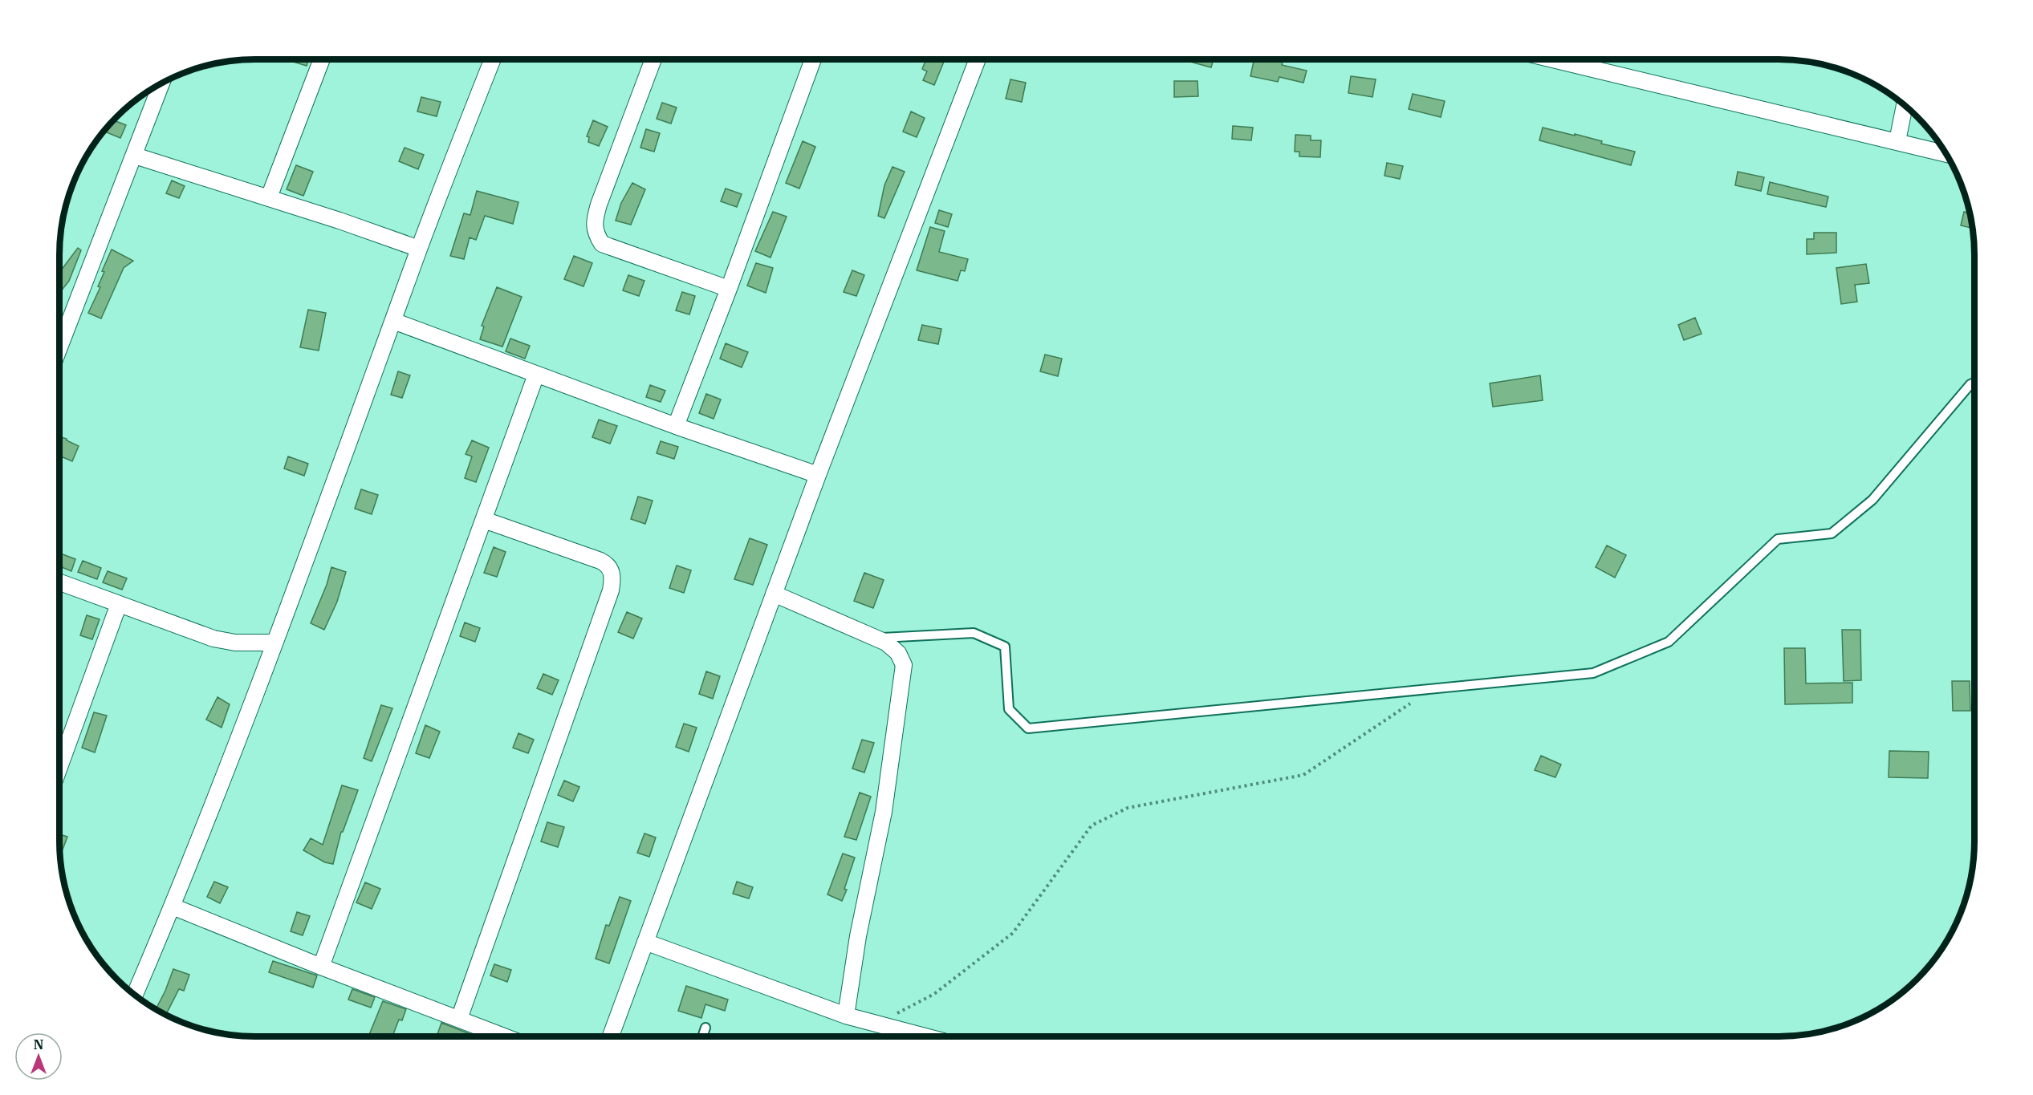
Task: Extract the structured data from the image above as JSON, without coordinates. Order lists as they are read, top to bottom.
{
  "north": "top"
}
